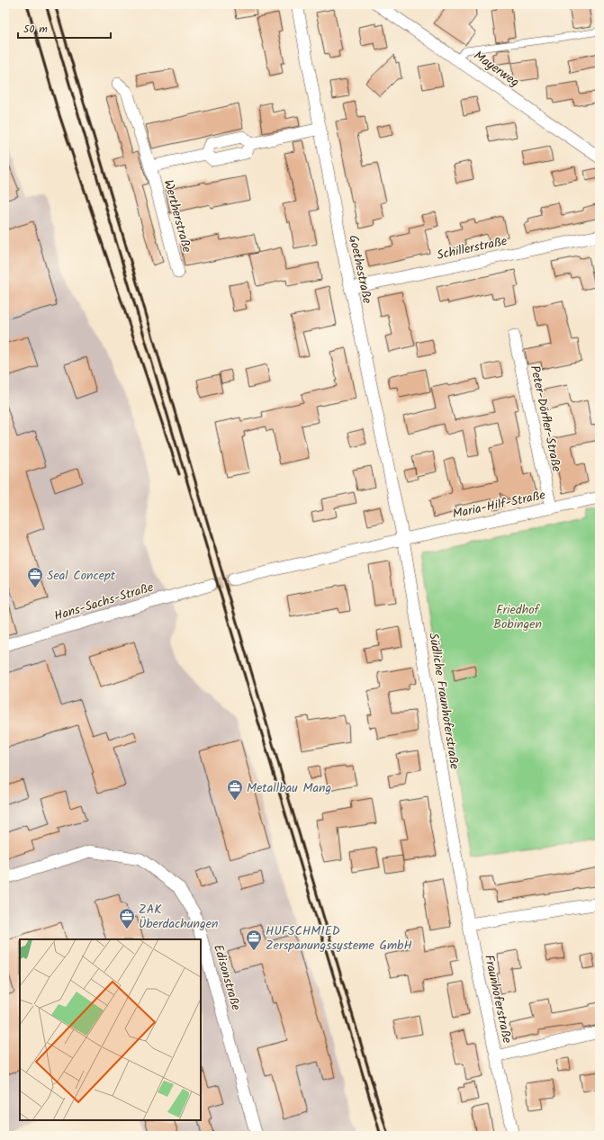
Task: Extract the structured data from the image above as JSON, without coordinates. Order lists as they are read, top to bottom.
{
  "streets": {
    "street": [
      "Mayerweg",
      "Wertherstraße",
      "Schillerstraße",
      "Goethestraße",
      "Peter-Dörfler-Straße",
      "Maria-Hilf-Straße",
      "Hans-Sachs-Straße",
      "Südliche Fraunhoferstraße",
      "Edisonstraße",
      "Fraunhoferstraße"
    ]
  },
  "crossings": [
    ["Wertherstraße", "Goethestraße"],
    ["Schillerstraße", "Goethestraße"],
    ["Goethestraße", "Maria-Hilf-Straße"],
    ["Goethestraße", "Südliche Fraunhoferstraße"],
    ["Peter-Dörfler-Straße", "Maria-Hilf-Straße"],
    ["Maria-Hilf-Straße", "Südliche Fraunhoferstraße"],
    ["Südliche Fraunhoferstraße", "Fraunhoferstraße"]
  ],
  "parks": ["Friedhof Bobingen"],
  "places": {
    "office": [
      "Seal Concept",
      "Metallbau Mang",
      "ZAK Überdachungen",
      "HUFSCHMIED Zerspanungssysteme GmbH"
    ]
  },
  "scale_bar": "50 m"
}
